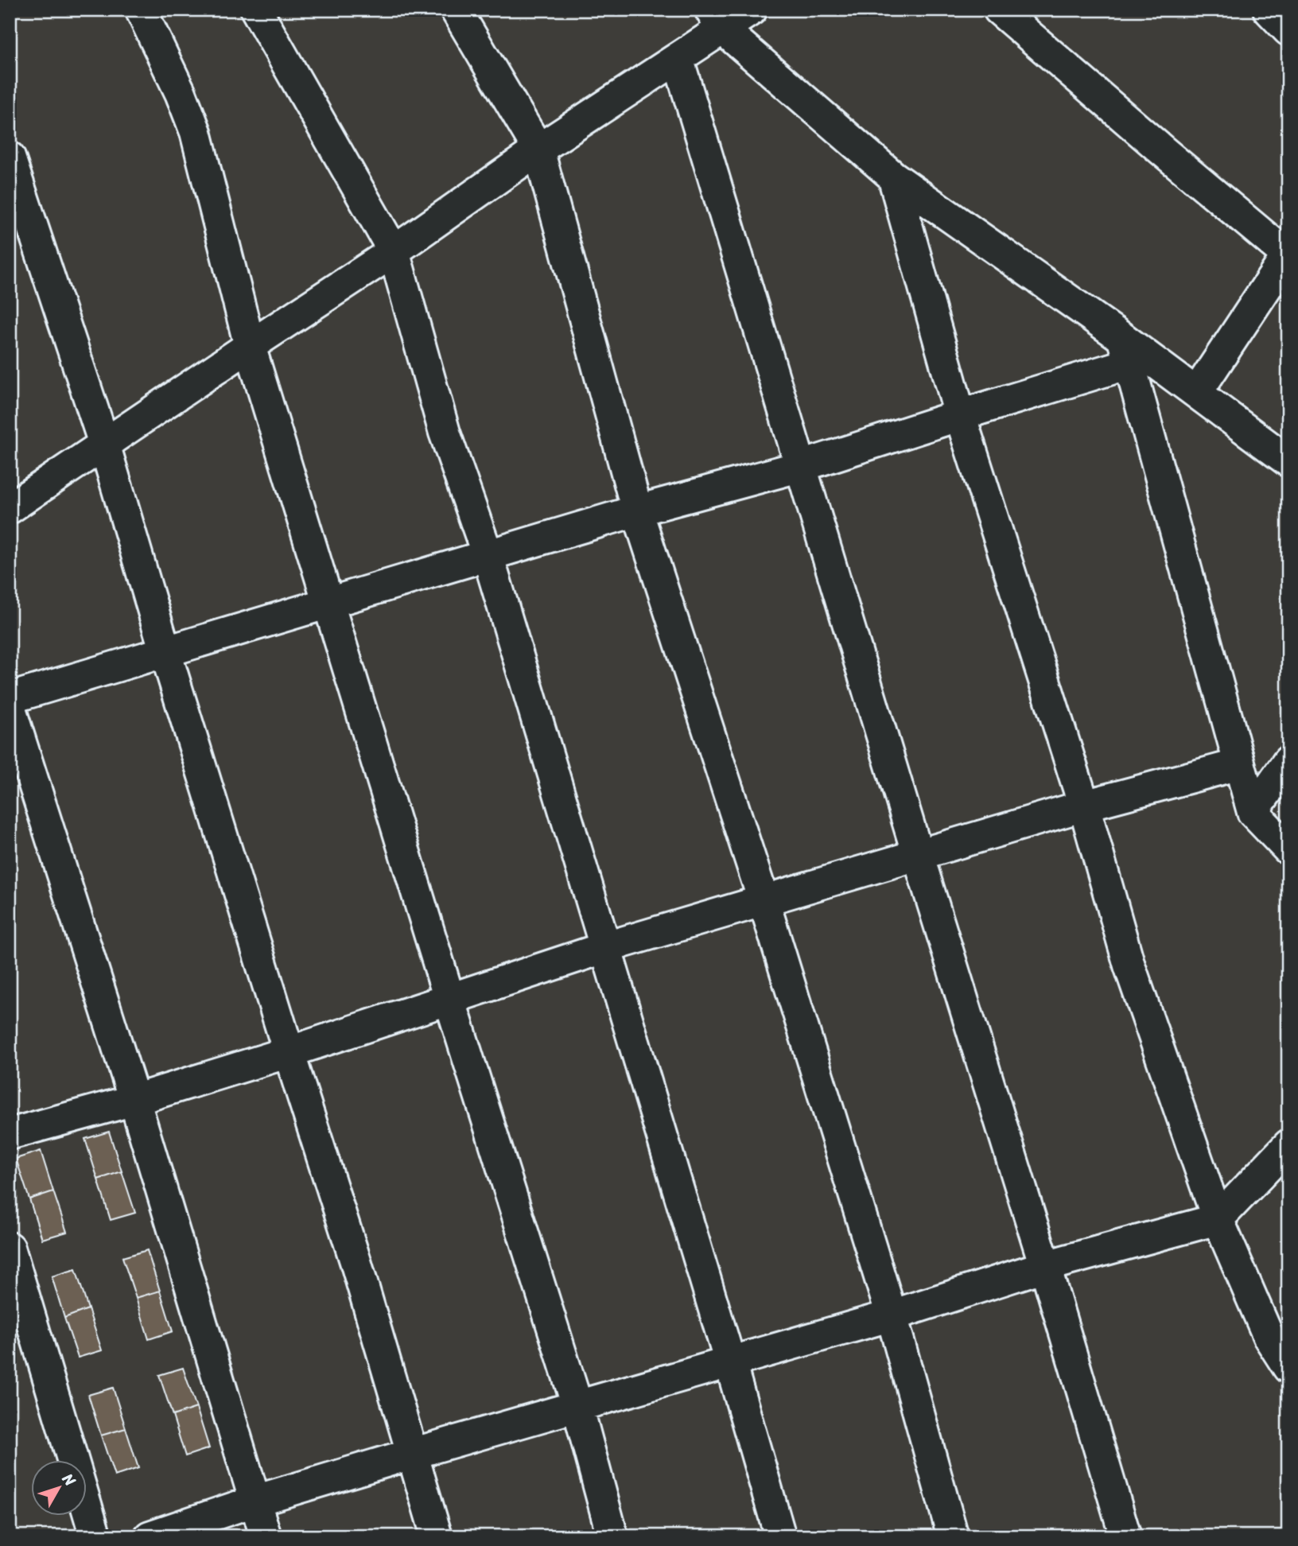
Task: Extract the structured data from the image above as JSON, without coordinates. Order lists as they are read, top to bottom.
{
  "north": "top right"
}
